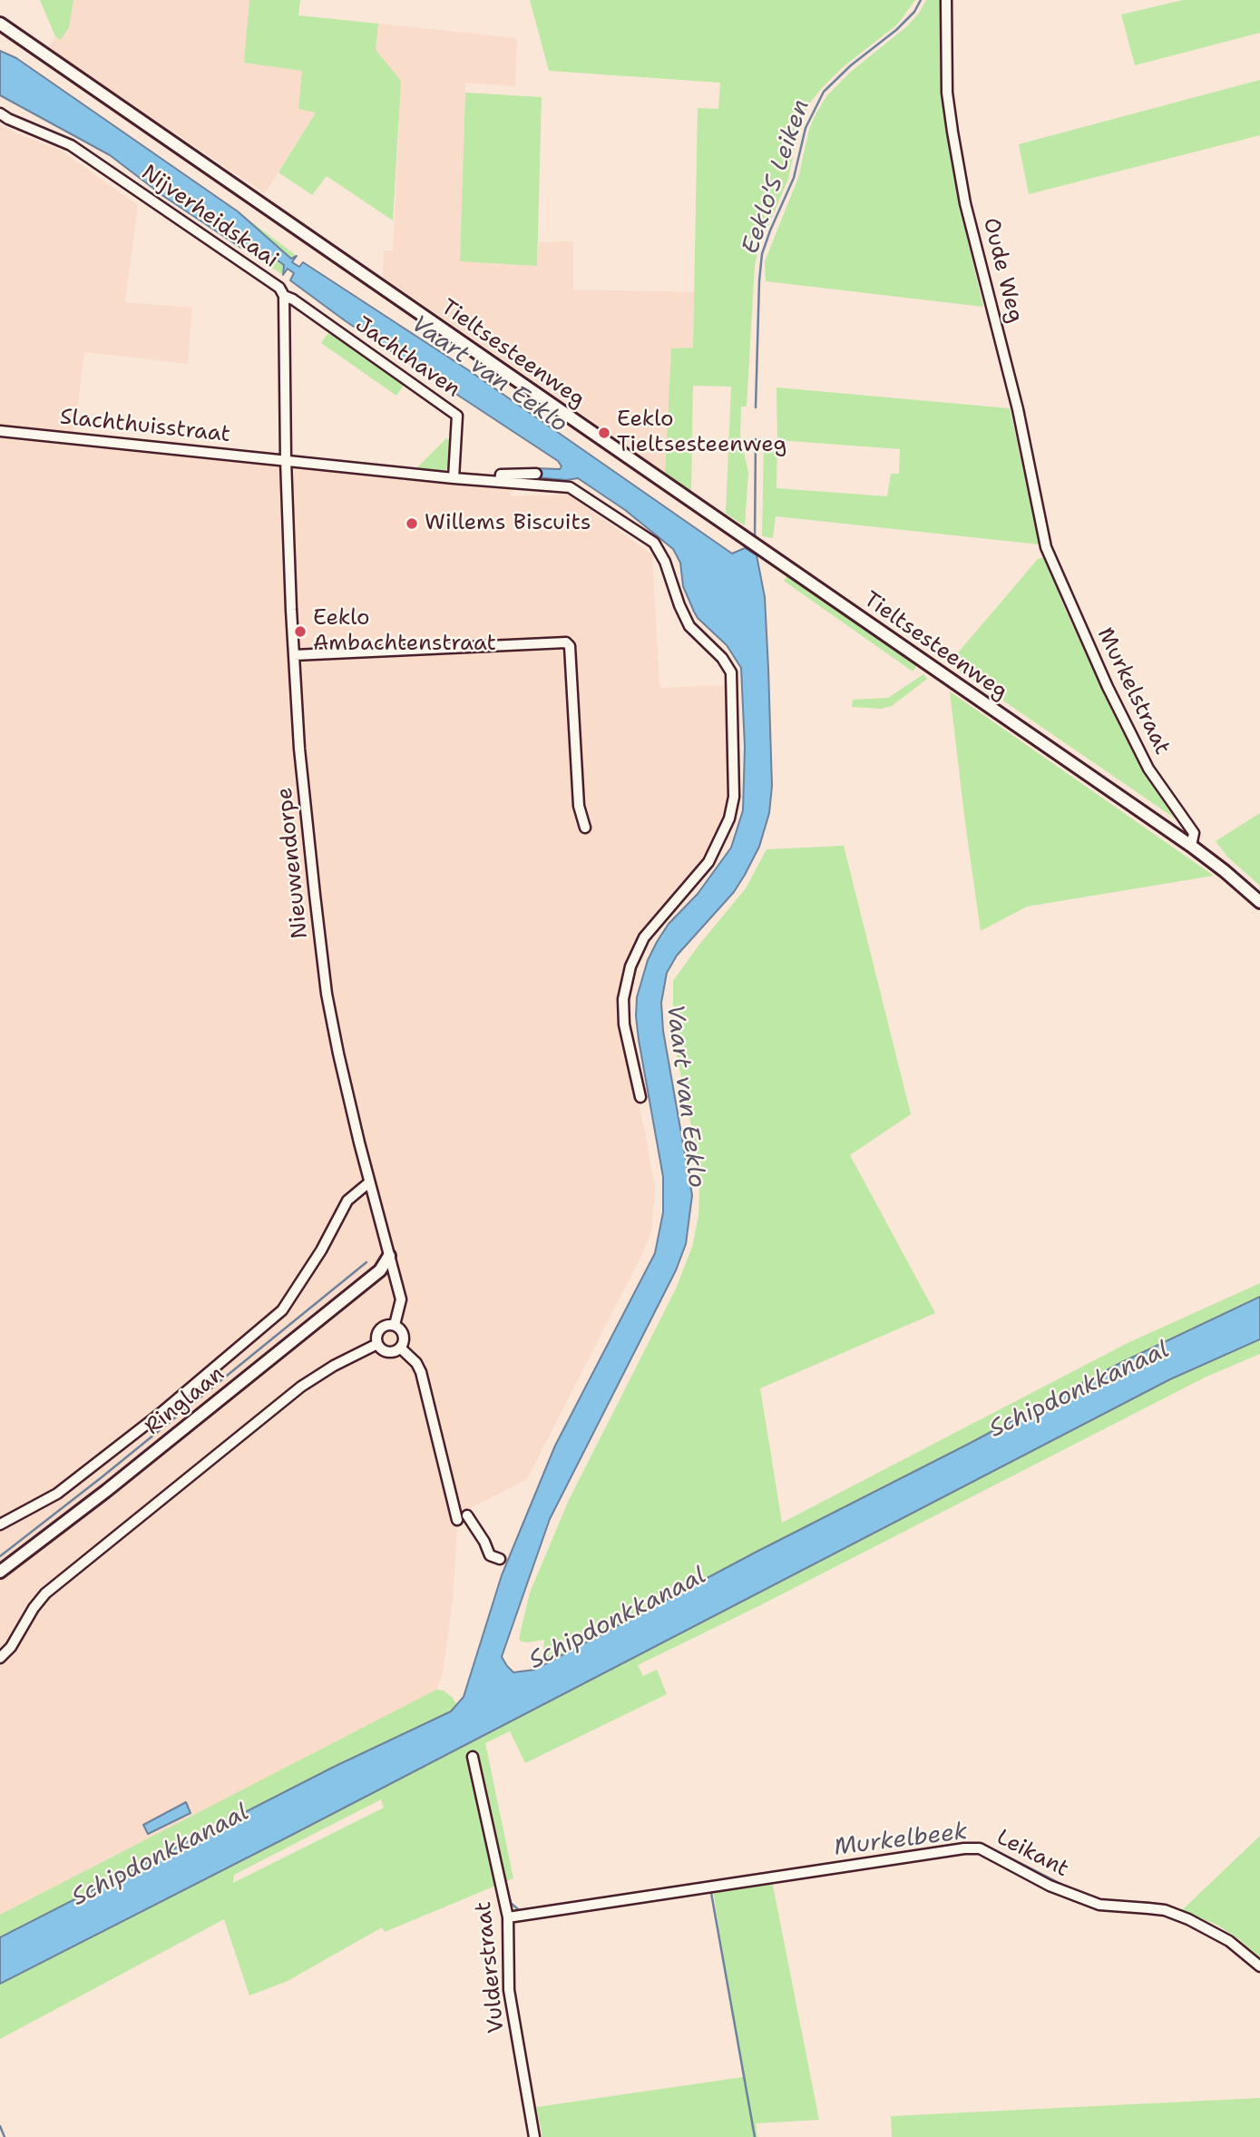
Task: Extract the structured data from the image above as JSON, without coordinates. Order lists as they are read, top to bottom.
{
  "streets": {
    "main road": ["Tieltsesteenweg", "Ringlaan"],
    "street": [
      "Nijverheidskaai",
      "Oude Weg",
      "Jachthaven",
      "Slachthuisstraat",
      "Murkelstraat",
      "Nieuwendorpe",
      "Leikant",
      "Vulderstraat"
    ]
  },
  "crossings": [
    ["Nijverheidskaai", "Jachthaven"],
    ["Nijverheidskaai", "Slachthuisstraat"],
    ["Nijverheidskaai", "Nieuwendorpe"],
    ["Oude Weg", "Murkelstraat"],
    ["Tieltsesteenweg", "Murkelstraat"],
    ["Jachthaven", "Slachthuisstraat"],
    ["Slachthuisstraat", "Nieuwendorpe"],
    ["Nieuwendorpe", "Ringlaan"],
    ["Leikant", "Vulderstraat"]
  ],
  "water": [
    "Eeklo'S Leiken",
    "Vaart van Eeklo",
    "Schipdonkkanaal",
    "Murkelbeek"
  ],
  "places": ["Eeklo Tieltsesteenweg", "Willems Biscuits", "Eeklo Ambachtenstraat"]
}
